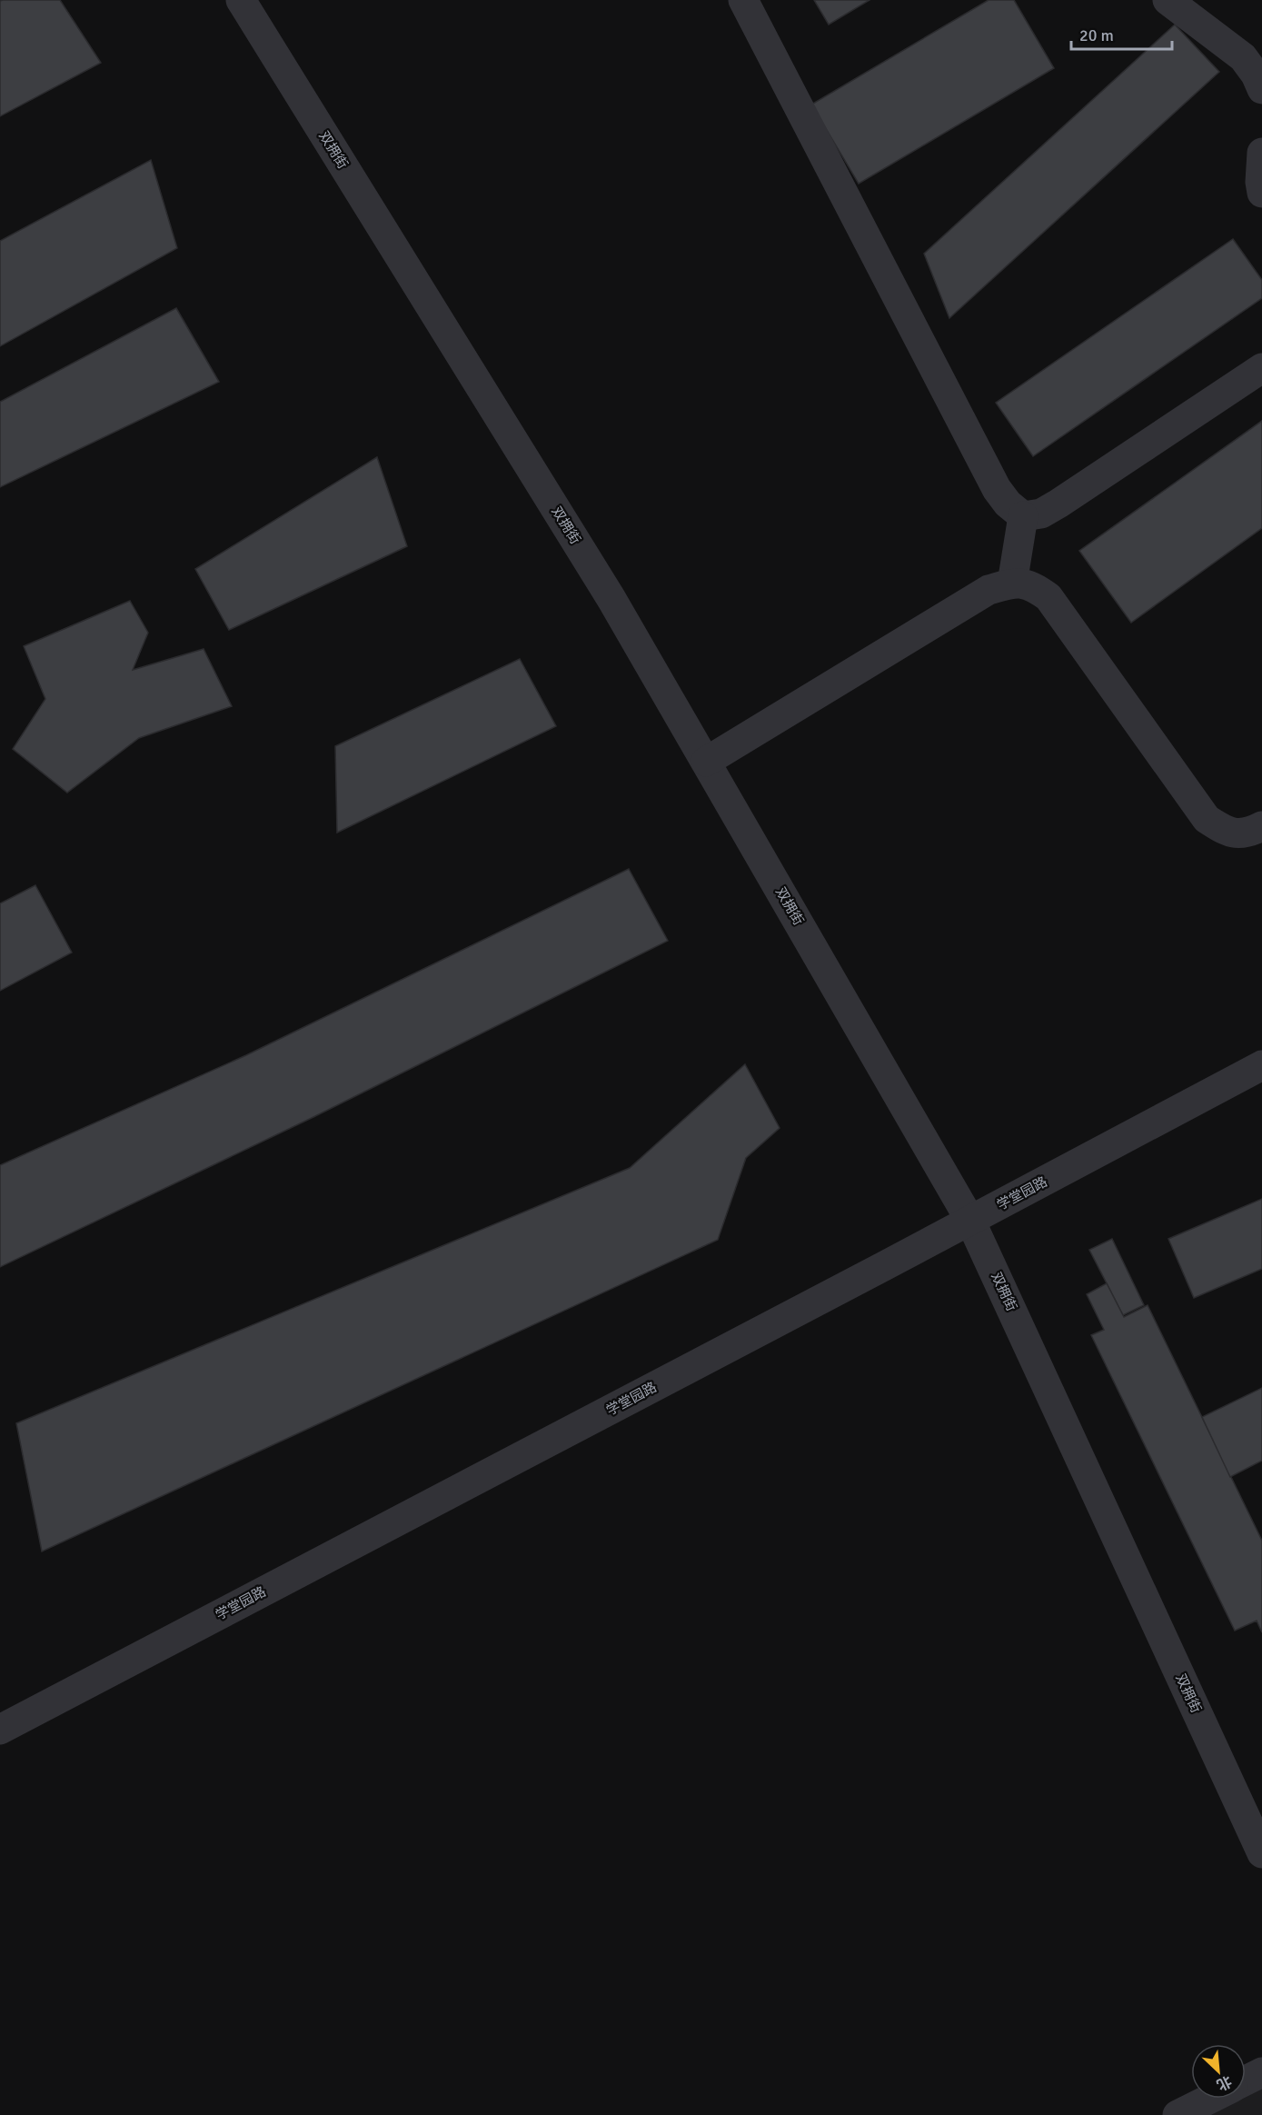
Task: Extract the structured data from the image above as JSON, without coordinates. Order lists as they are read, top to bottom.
{
  "streets": {
    "street": ["双拥街", "学堂园路"]
  },
  "crossings": [
    ["双拥街", "学堂园路"]
  ],
  "scale_bar": "20 m",
  "north": "bottom right"
}
